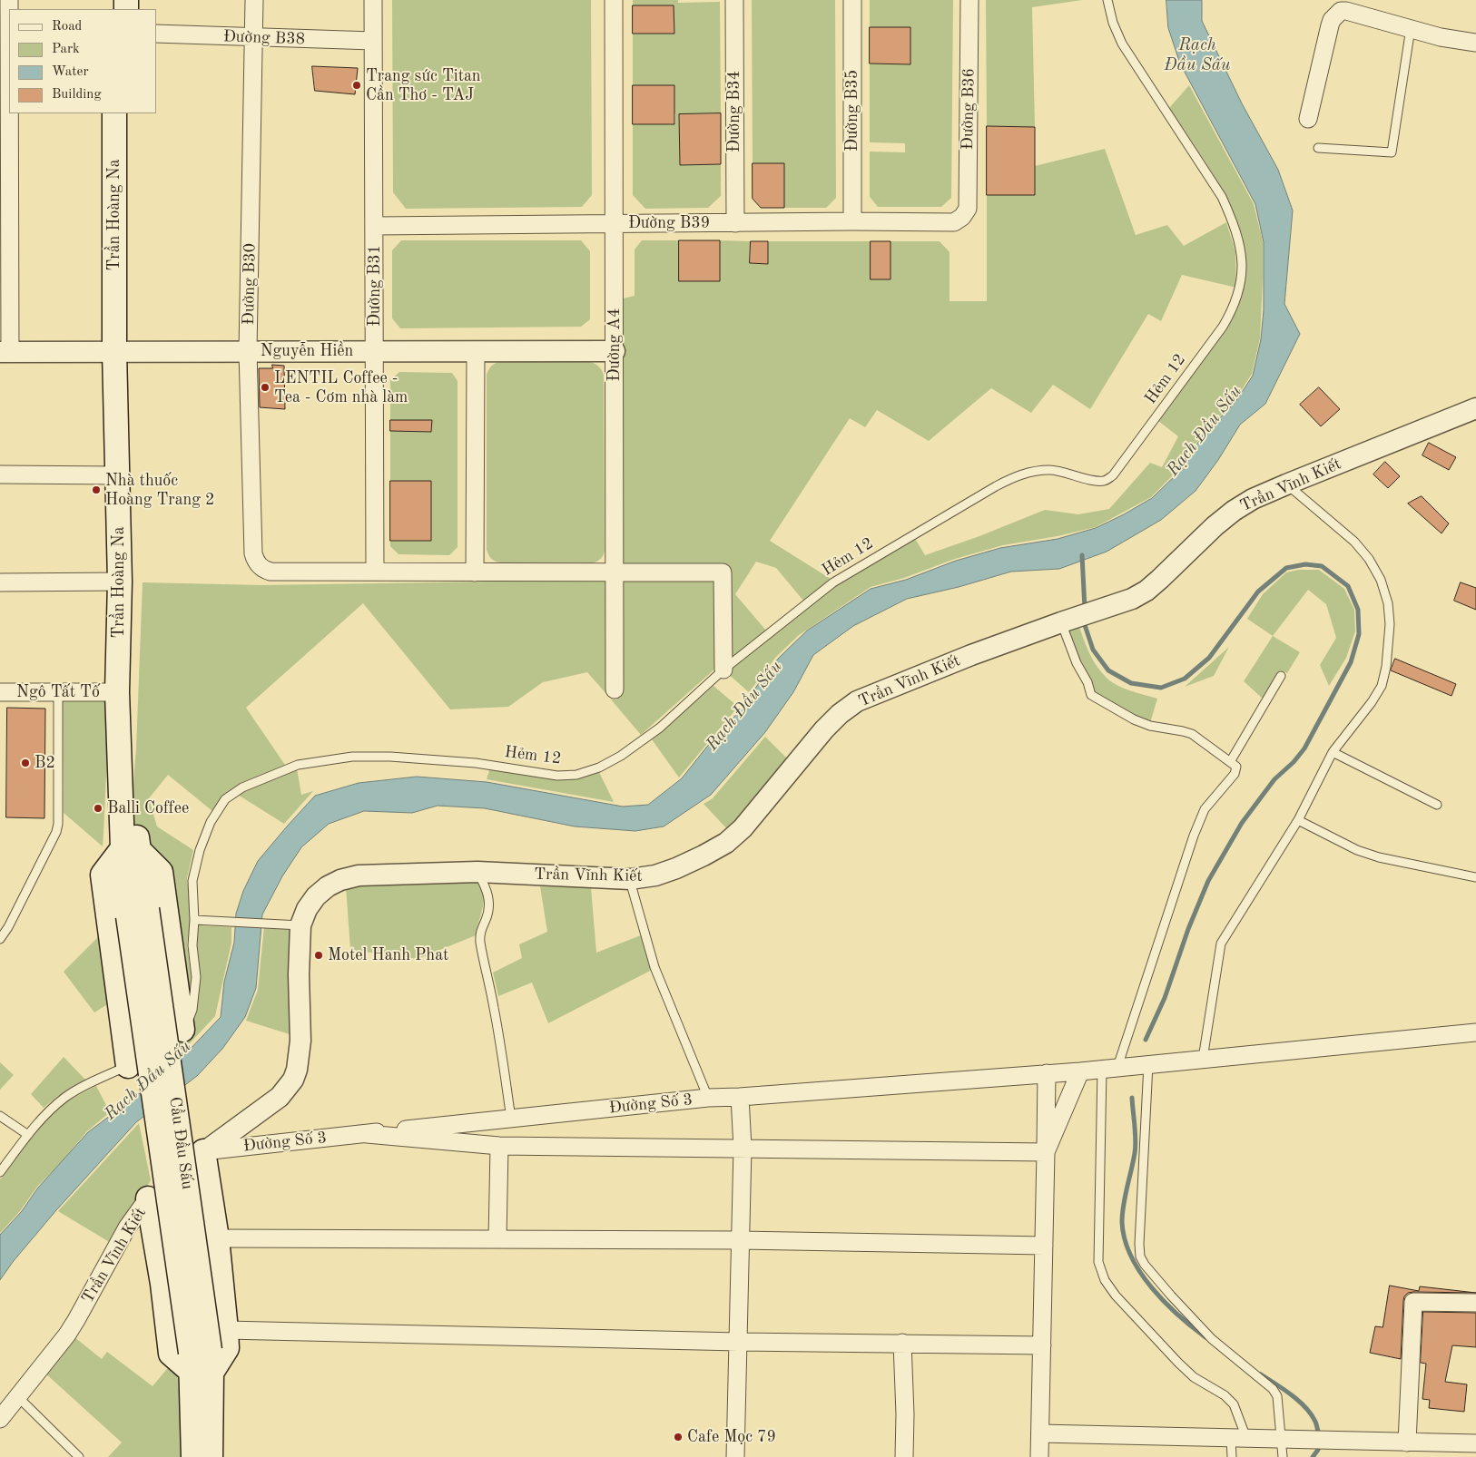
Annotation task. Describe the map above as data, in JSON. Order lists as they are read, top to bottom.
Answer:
{
  "streets": {
    "main road": ["Trần Hoàng Na", "Cầu Đầu Sấu"],
    "street": [
      "Đường B38",
      "Đường B36",
      "Đường B35",
      "Đường B34",
      "Đường B39",
      "Đường B30",
      "Đường B31",
      "Đường A4",
      "Nguyễn Hiền",
      "Trần Vĩnh Kiết",
      "Ngô Tất Tố",
      "Đường Số 3"
    ],
    "lane": ["Hẻm 12"]
  },
  "crossings": [
    ["Đường B38", "Đường B30"],
    ["Đường B38", "Đường B31"],
    ["Đường B36", "Đường B39"],
    ["Đường B35", "Đường B39"],
    ["Đường B34", "Đường B39"],
    ["Trần Hoàng Na", "Nguyễn Hiền"],
    ["Trần Hoàng Na", "Ngô Tất Tố"],
    ["Trần Hoàng Na", "Cầu Đầu Sấu"],
    ["Đường B39", "Đường B31"],
    ["Đường B39", "Đường A4"],
    ["Đường B30", "Đường B31"],
    ["Đường B30", "Nguyễn Hiền"],
    ["Đường B31", "Nguyễn Hiền"],
    ["Đường A4", "Nguyễn Hiền"],
    ["Trần Vĩnh Kiết", "Đường Số 3"]
  ],
  "water": ["Rạch Đầu Sấu"],
  "places": [
    "Trang sức Titan Cần Thơ - TAJ",
    "LENTIL Coffee - Tea - Cơm nhà làm",
    "Nhà thuốc Hoàng Trang 2",
    "B2",
    "Balli Coffee",
    "Motel Hanh Phat",
    "Cafe Mọc 79"
  ],
  "legend": [
    "Road",
    "Park",
    "Water",
    "Building"
  ]
}
